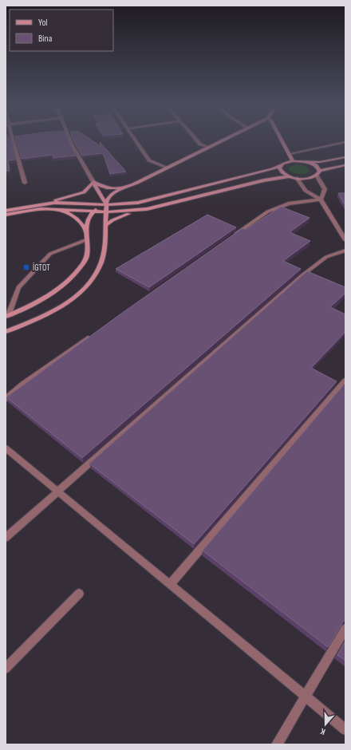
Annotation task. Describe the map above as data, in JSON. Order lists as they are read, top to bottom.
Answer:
{
  "places": {
    "transit": ["İGTOT"]
  },
  "legend": ["Yol", "Bina"],
  "north": "bottom"
}
